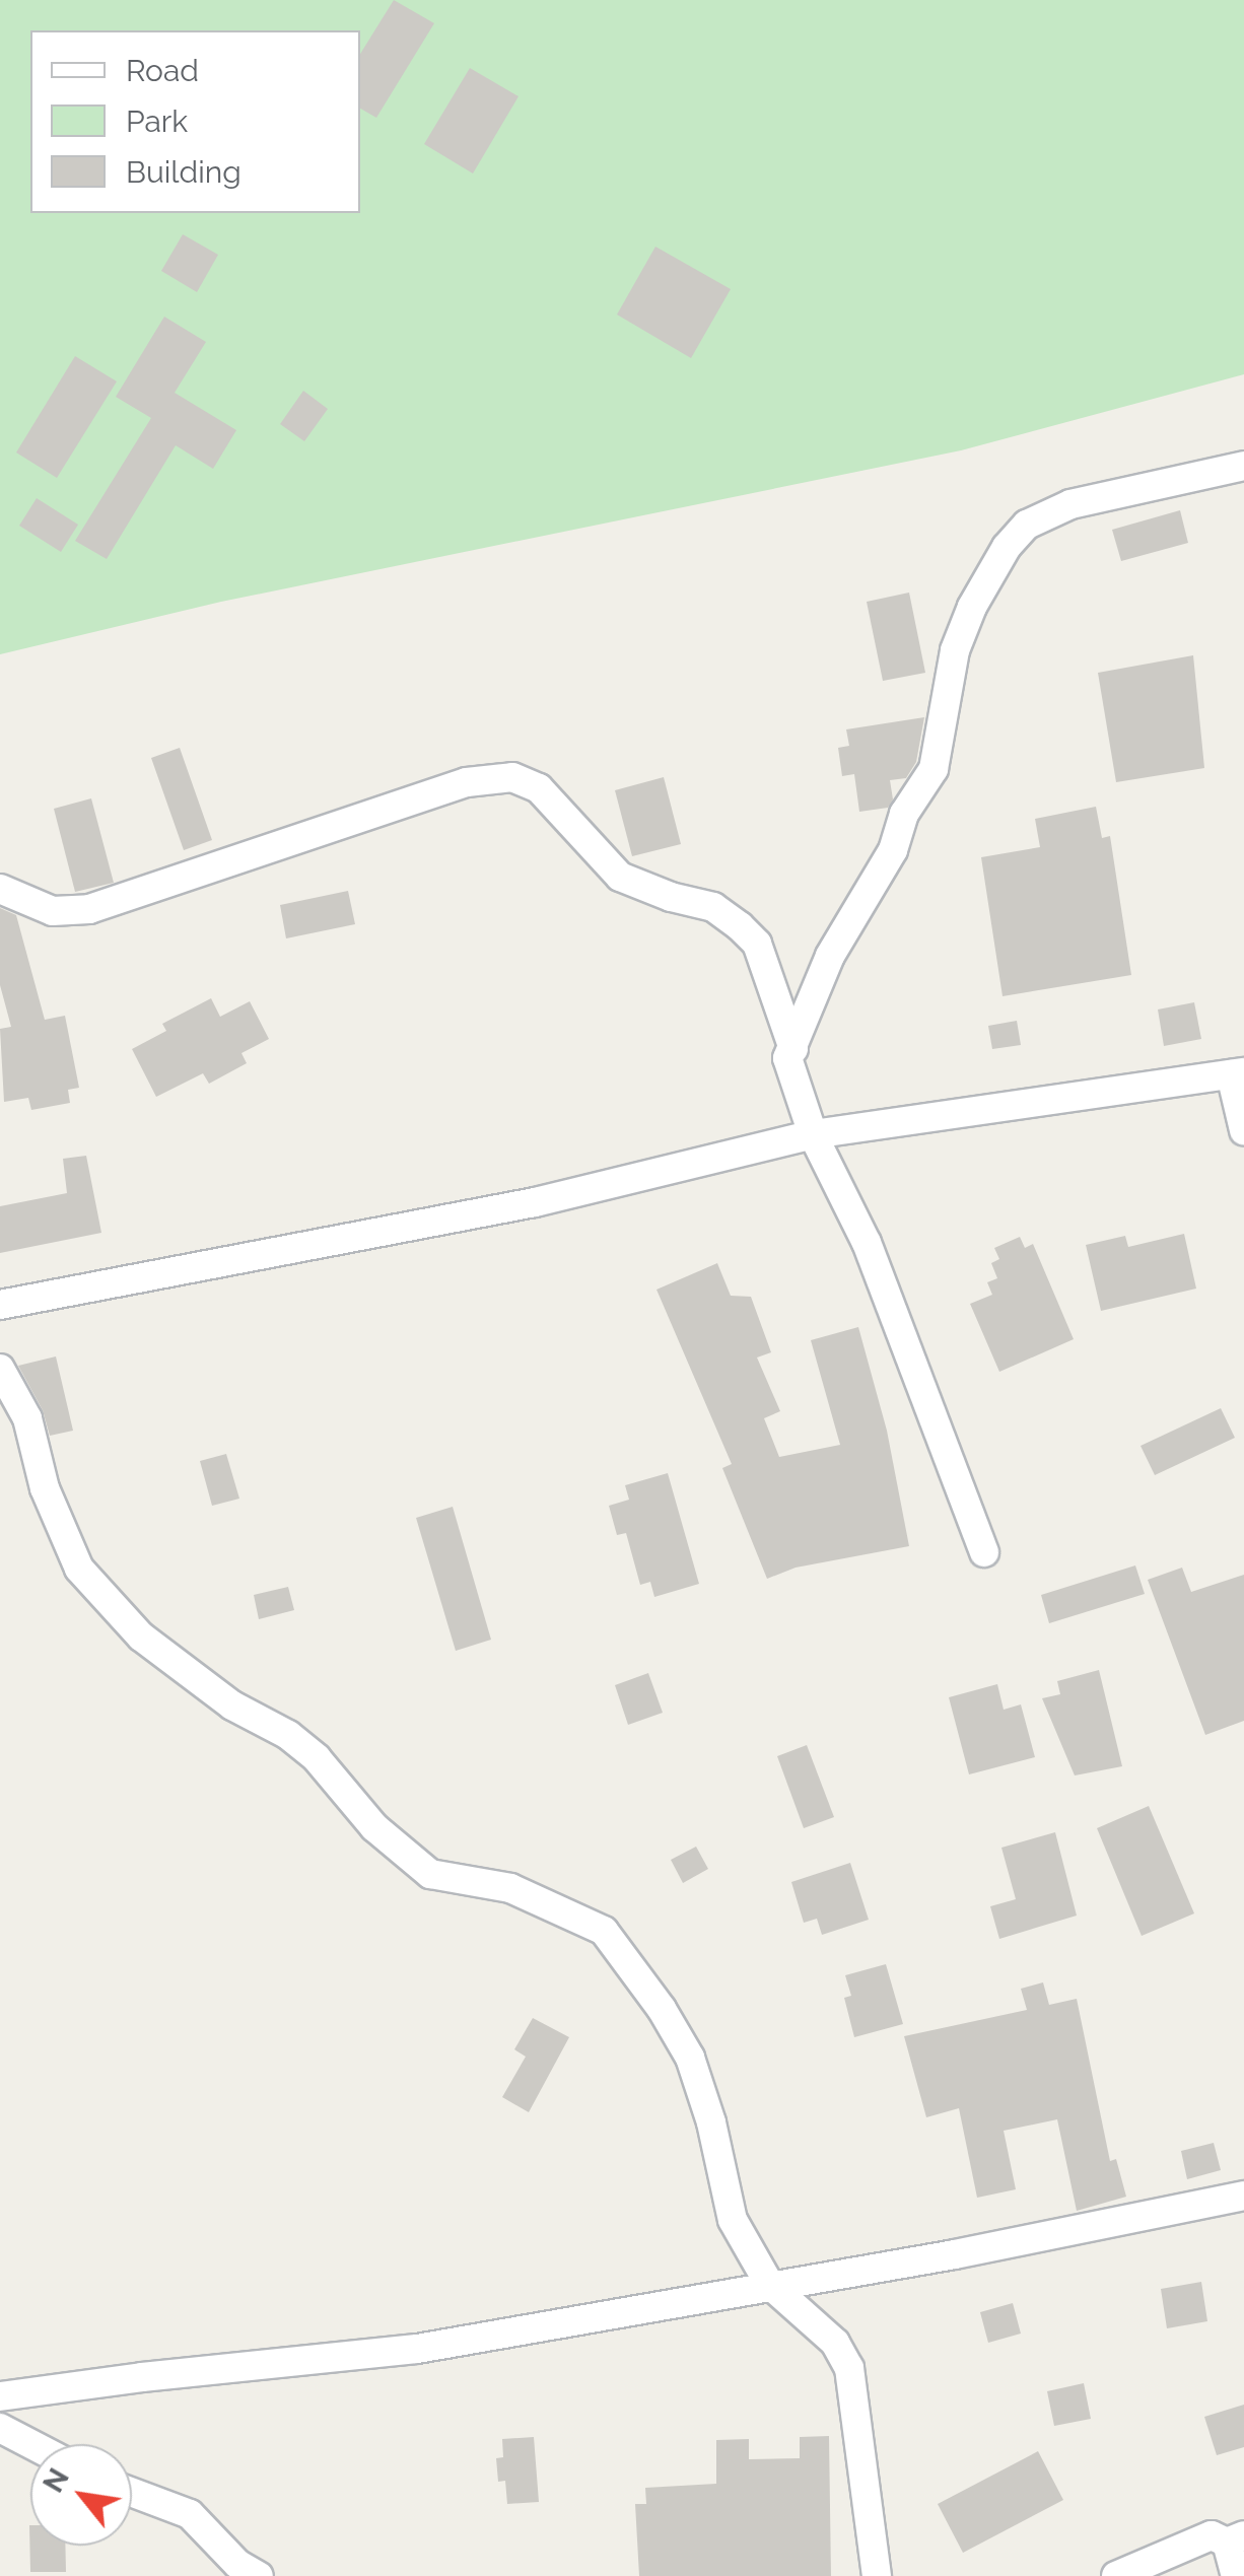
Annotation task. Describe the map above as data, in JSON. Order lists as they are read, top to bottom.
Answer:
{
  "legend": ["Road", "Park", "Building"],
  "north": "top left"
}
